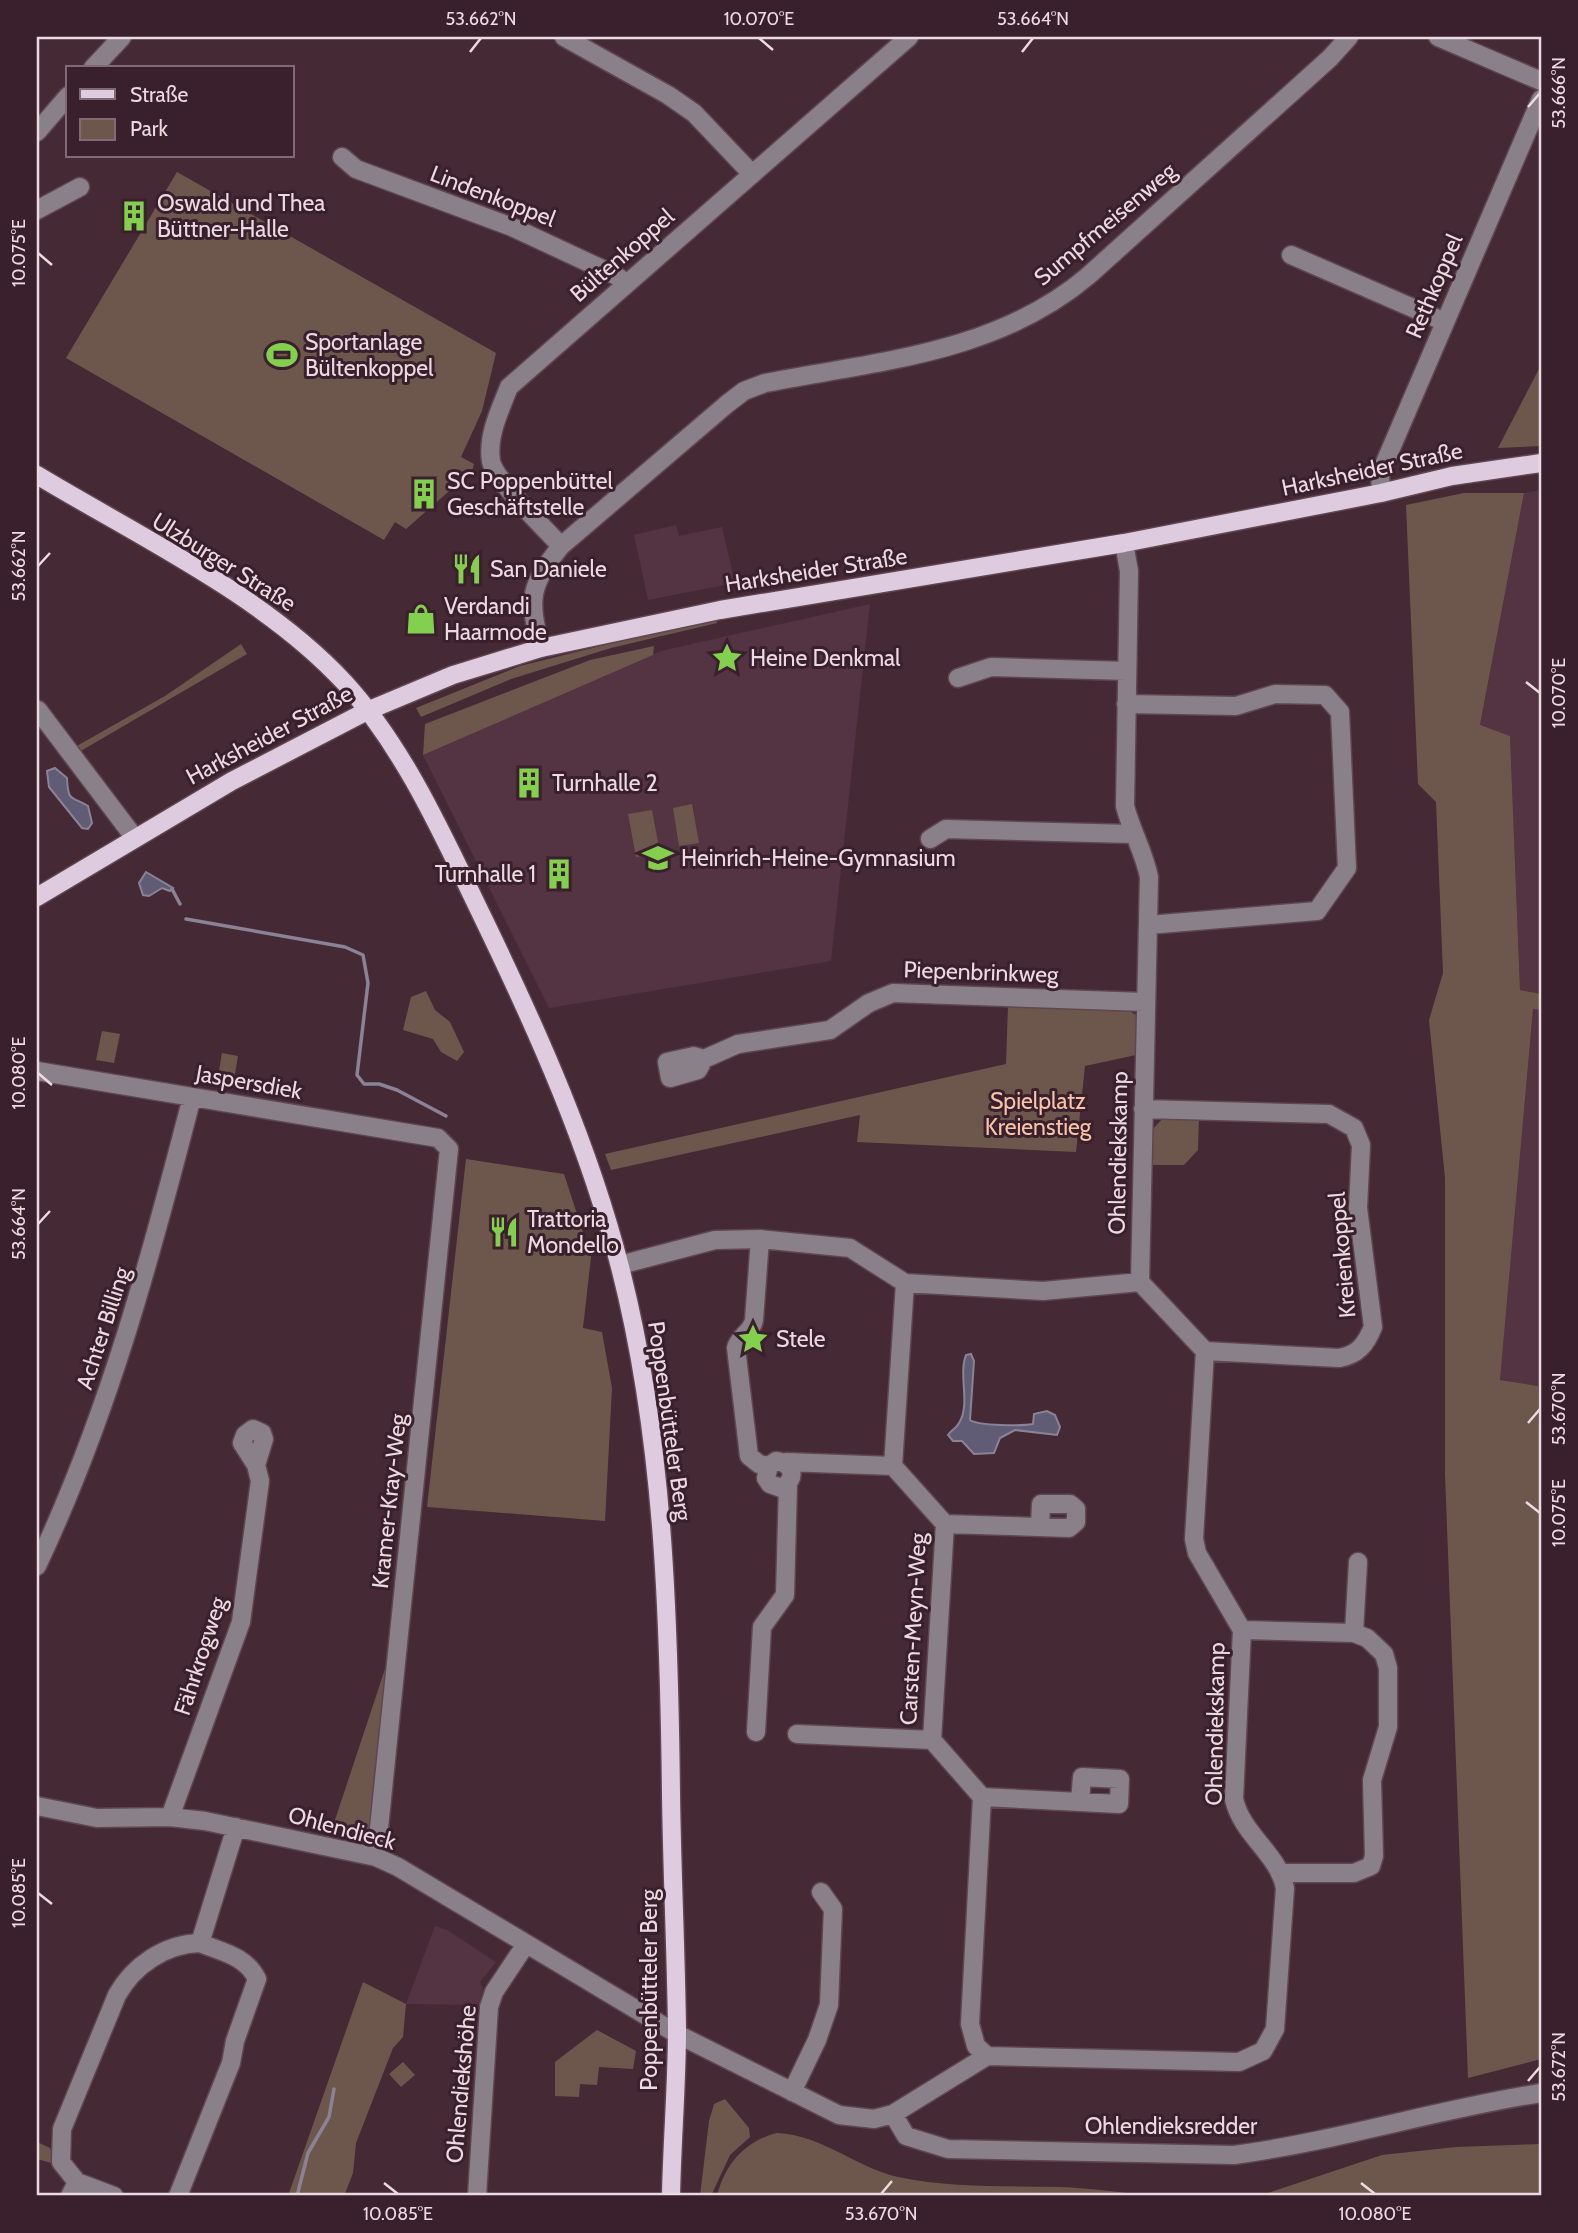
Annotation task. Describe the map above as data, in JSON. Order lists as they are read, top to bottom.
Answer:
{
  "streets": {
    "main road": ["Harksheider Straße", "Ulzburger Straße", "Poppenbütteler Berg"],
    "street": [
      "Lindenkoppel",
      "Sumpfmeisenweg",
      "Bültenkoppel",
      "Rethkoppel",
      "Piepenbrinkweg",
      "Jaspersdiek",
      "Ohlendiekskamp",
      "Kreienkoppel",
      "Achter Billing",
      "Kramer-Kray-Weg",
      "Carsten-Meyn-Weg",
      "Fährkrogweg",
      "Ohlendieck",
      "Ohlendiekshöhe",
      "Ohlendieksredder"
    ]
  },
  "crossings": [
    ["Lindenkoppel", "Bültenkoppel"],
    ["Sumpfmeisenweg", "Bültenkoppel"],
    ["Sumpfmeisenweg", "Harksheider Straße"],
    ["Rethkoppel", "Harksheider Straße"],
    ["Harksheider Straße", "Ulzburger Straße"],
    ["Harksheider Straße", "Ohlendiekskamp"],
    ["Harksheider Straße", "Poppenbütteler Berg"],
    ["Ulzburger Straße", "Poppenbütteler Berg"],
    ["Piepenbrinkweg", "Ohlendiekskamp"],
    ["Jaspersdiek", "Achter Billing"],
    ["Jaspersdiek", "Kramer-Kray-Weg"],
    ["Ohlendiekskamp", "Kreienkoppel"],
    ["Poppenbütteler Berg", "Ohlendieck"],
    ["Kramer-Kray-Weg", "Ohlendieck"],
    ["Fährkrogweg", "Ohlendieck"],
    ["Ohlendieck", "Ohlendiekshöhe"]
  ],
  "parks": ["Spielplatz Kreienstieg"],
  "places": {
    "building": [
      "Oswald und Thea Büttner-Halle",
      "SC Poppenbüttel Geschäftstelle",
      "Turnhalle 2",
      "Turnhalle 1"
    ],
    "sports": ["Sportanlage Bültenkoppel"],
    "restaurant": ["San Daniele", "Trattoria Mondello"],
    "shop": ["Verdandi Haarmode"],
    "place": ["Heine Denkmal", "Stele"],
    "school or university": ["Heinrich-Heine-Gymnasium"]
  },
  "legend": ["Straße", "Park"],
  "coordinates": [
    "53.662°N",
    "10.070°E",
    "53.664°N",
    "53.666°N",
    "10.075°E",
    "10.080°E",
    "53.670°N",
    "10.085°E",
    "53.672°N"
  ]
}
